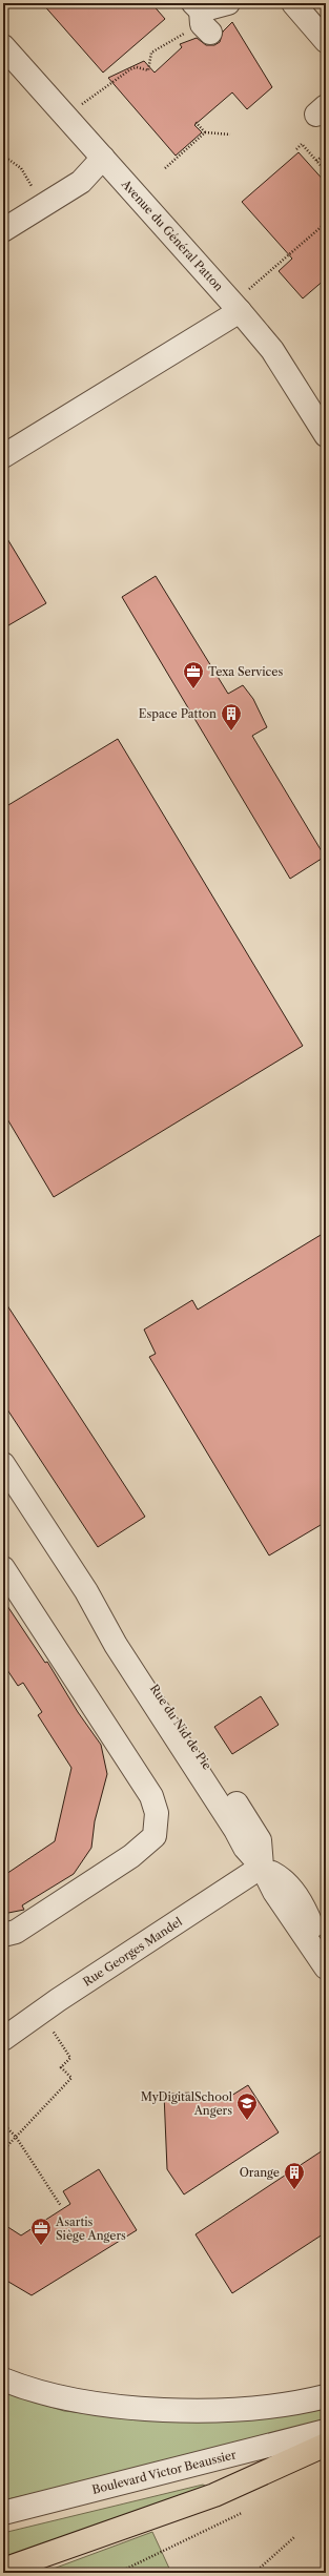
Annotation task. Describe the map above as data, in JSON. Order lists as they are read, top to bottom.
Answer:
{
  "streets": {
    "street": [
      "Avenue du Général Patton",
      "Rue du Nid de Pie",
      "Rue Georges Mandel",
      "Boulevard Victor Beaussier"
    ]
  },
  "crossings": [
    ["Rue du Nid de Pie", "Rue Georges Mandel"]
  ],
  "places": {
    "office": ["Texa Services", "Asartis Siège Angers"],
    "building": ["Espace Patton", "Orange"],
    "school or university": ["MyDigitalSchool Angers"]
  }
}
